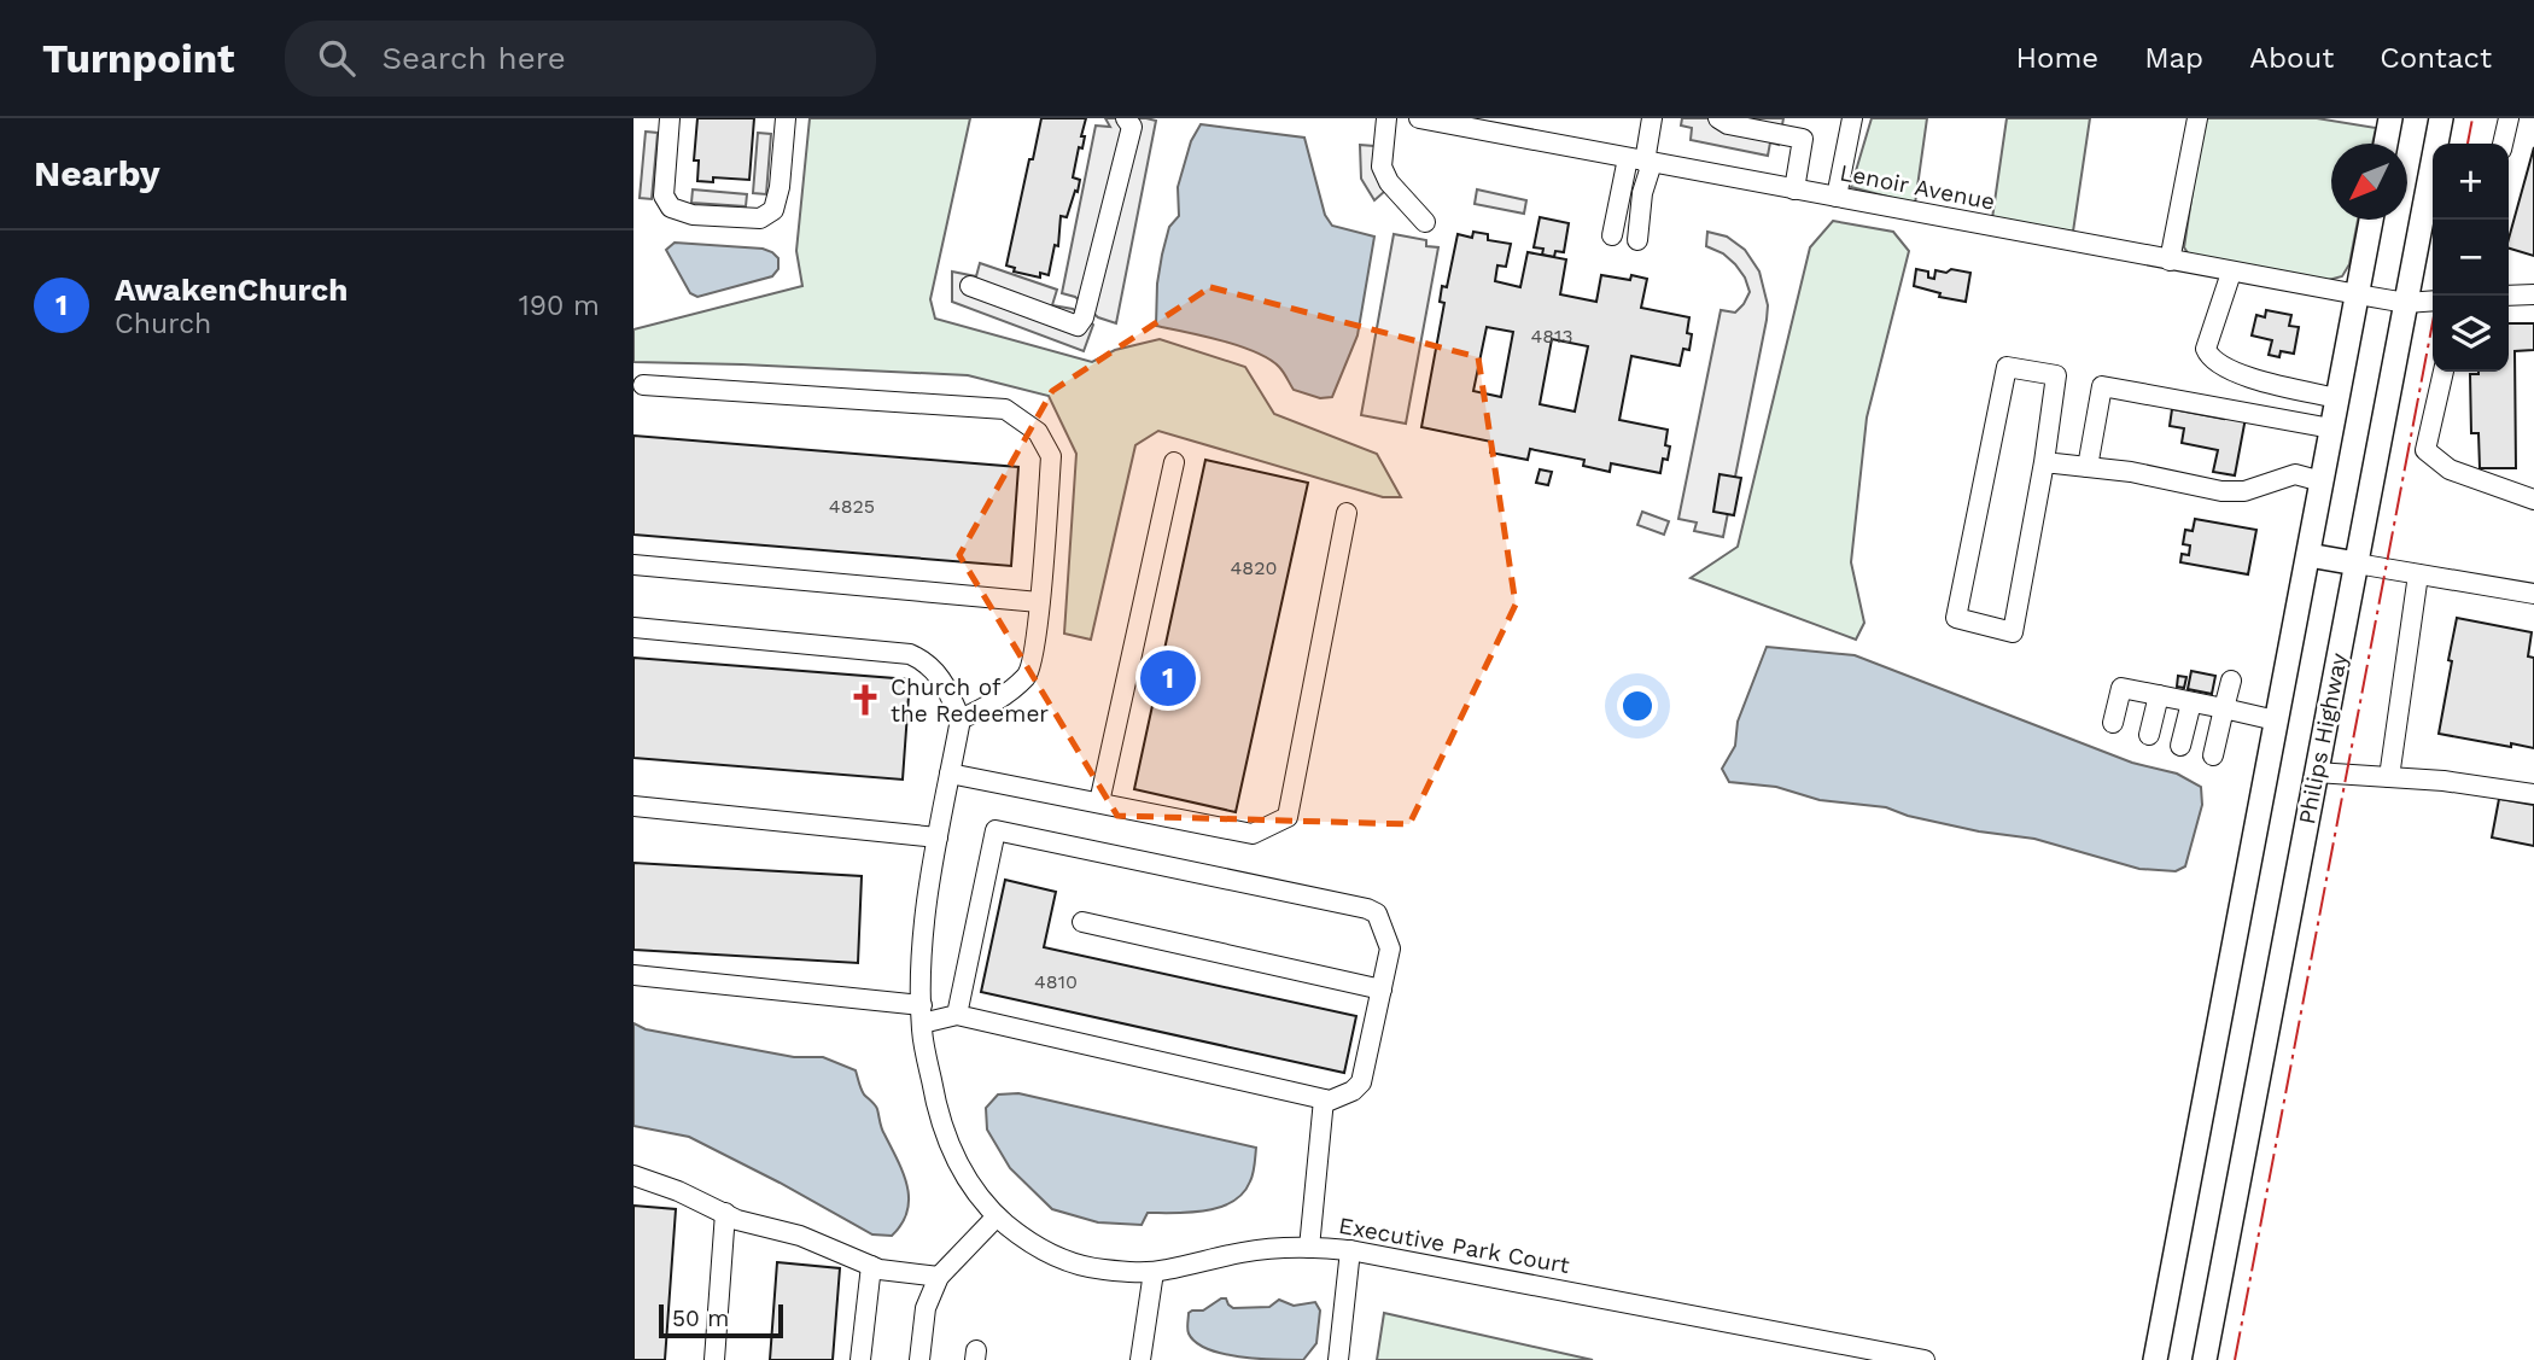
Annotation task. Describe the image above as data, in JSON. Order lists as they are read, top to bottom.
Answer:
{
  "streets": {
    "main road": ["Philips Highway"],
    "street": ["Lenoir Avenue", "Executive Park Court"]
  },
  "crossings": [
    ["Lenoir Avenue", "Philips Highway"]
  ],
  "places": {
    "church": ["Church of the Redeemer"]
  },
  "house_numbers": [
    "4813",
    "4825",
    "4820",
    "4810"
  ],
  "scale_bar": "50 m",
  "north": "bottom left",
  "page": {
    "header": "Turnpoint",
    "search": "Search here",
    "nav": [
      "Home",
      "Map",
      "About",
      "Contact"
    ],
    "heading": "Nearby",
    "map_buttons": ["+", "−"],
    "list": [
      {
        "mark": "1",
        "name": "AwakenChurch",
        "note": "Church",
        "value": "190 m"
      }
    ],
    "pins": "1",
    "scale": "50 m"
  }
}
